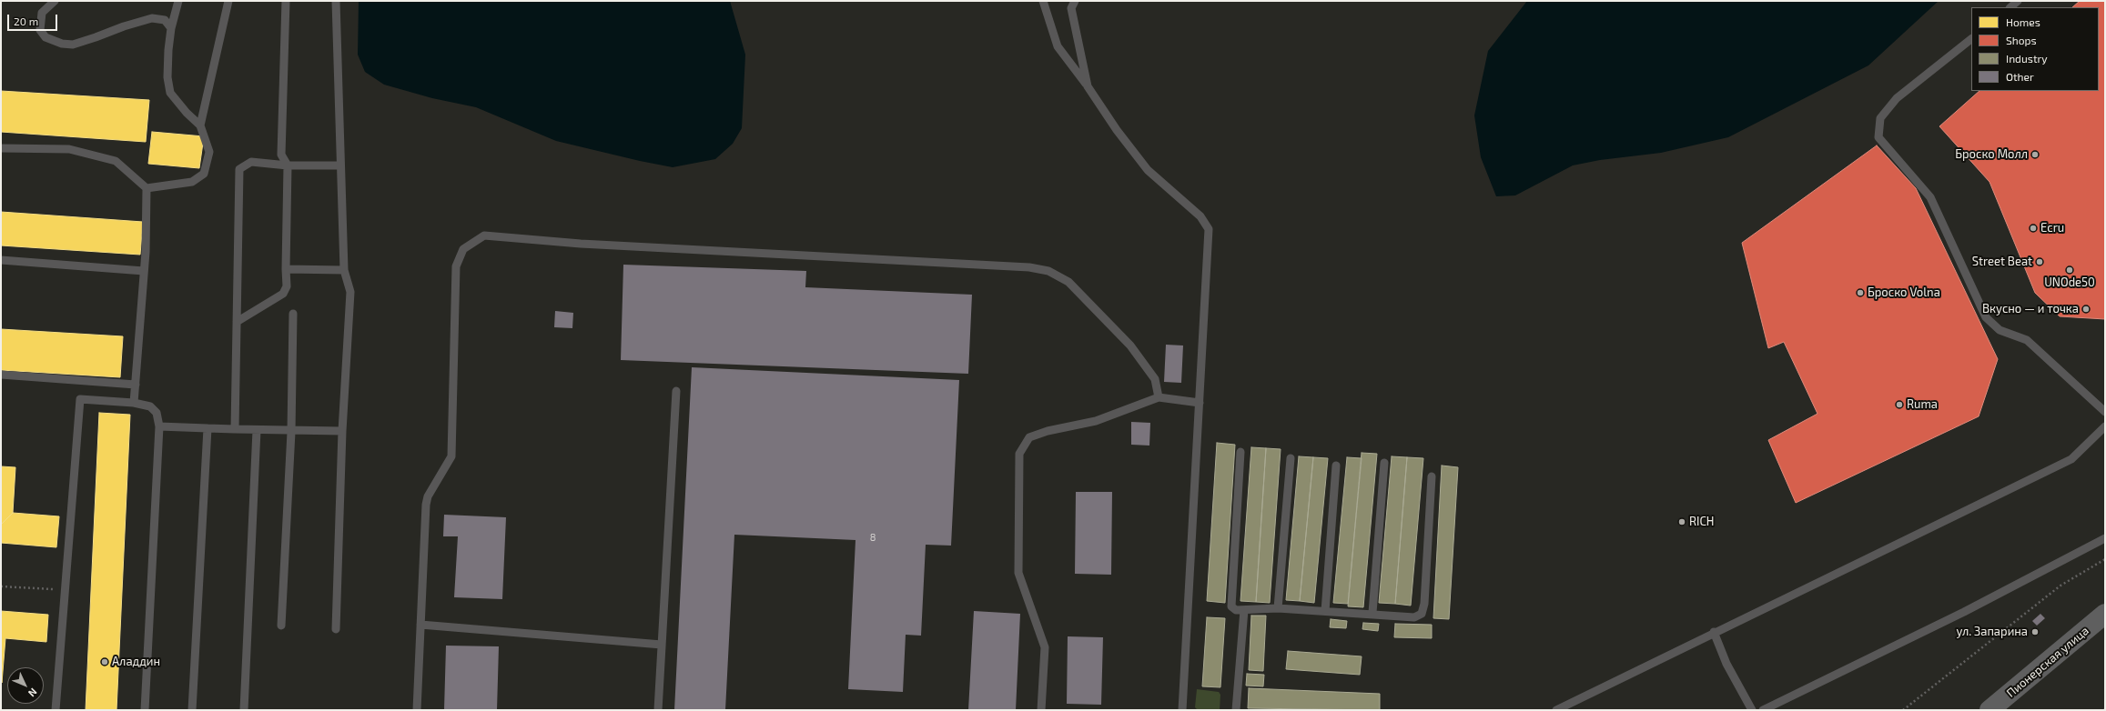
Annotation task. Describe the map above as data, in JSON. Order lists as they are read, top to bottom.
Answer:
{
  "streets": {
    "main road": ["Пионерская улица"]
  },
  "places": [
    "Броско Молл",
    "Ecru",
    "Street Beat",
    "UNOde50",
    "Броско Volna",
    "Вкусно — и точка",
    "Ruma",
    "RICH",
    "ул. Запарина",
    "Аладдин"
  ],
  "house_numbers": ["8"],
  "legend": [
    "Homes",
    "Shops",
    "Industry",
    "Other"
  ],
  "scale_bar": "20 m",
  "north": "bottom right"
}
